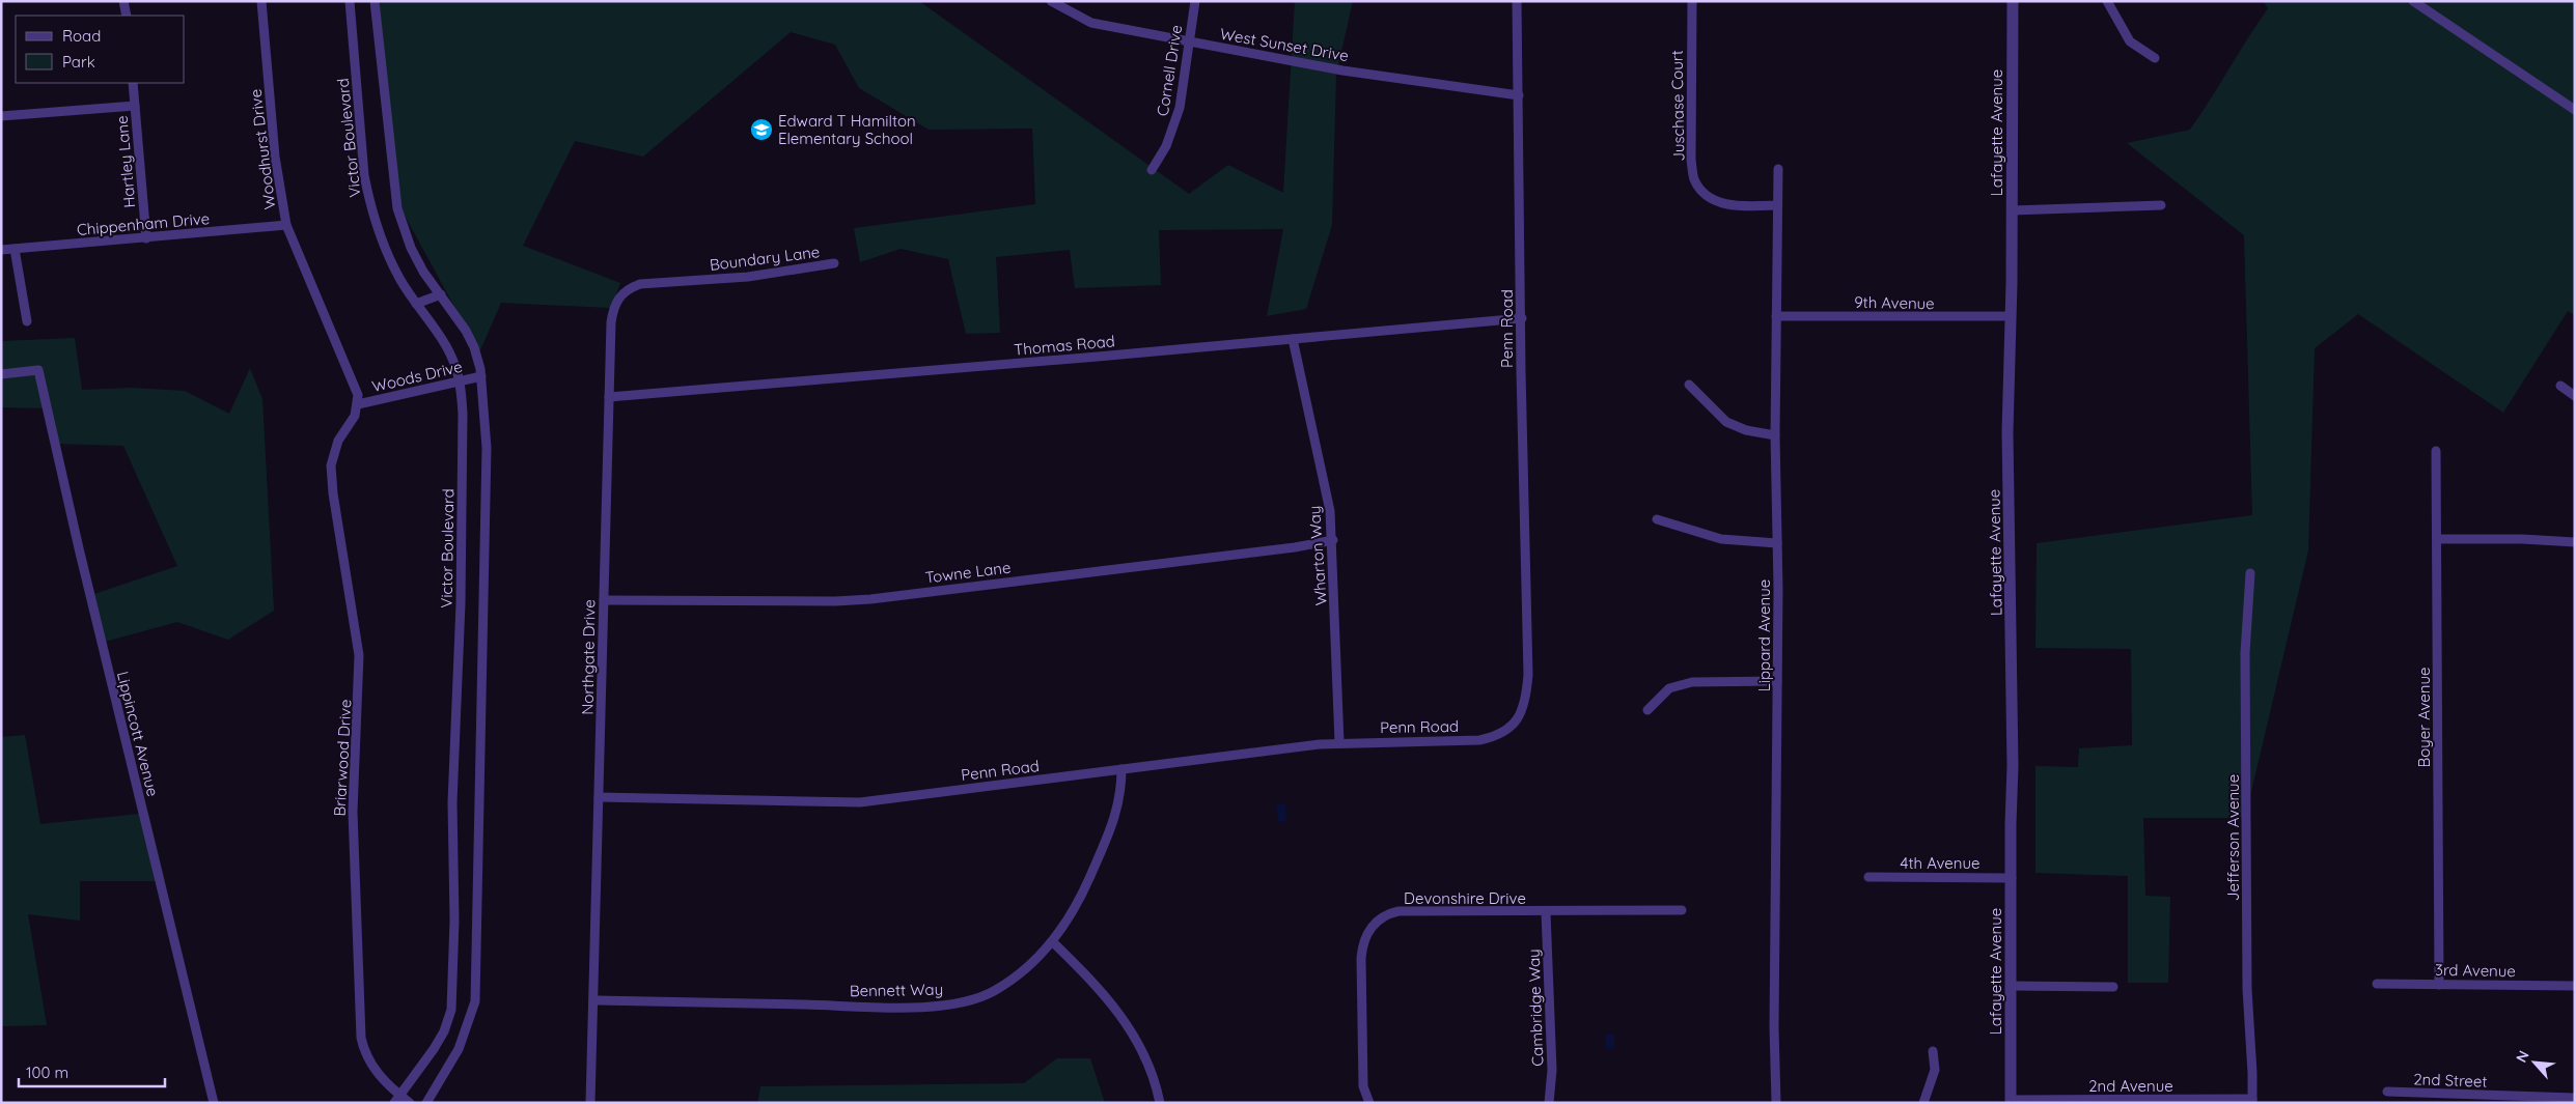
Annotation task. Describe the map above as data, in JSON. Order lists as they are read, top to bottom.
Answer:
{
  "streets": {
    "street": [
      "West Sunset Drive",
      "Cornell Drive",
      "Juschase Court",
      "Lafayette Avenue",
      "Victor Boulevard",
      "Woodhurst Drive",
      "Hartley Lane",
      "Chippenham Drive",
      "Boundary Lane",
      "9th Avenue",
      "Penn Road",
      "Thomas Road",
      "Woods Drive",
      "Wharton Way",
      "Towne Lane",
      "Lippard Avenue",
      "Northgate Drive",
      "Boyer Avenue",
      "Lippincott Avenue",
      "Briarwood Drive",
      "Jefferson Avenue",
      "4th Avenue",
      "Devonshire Drive",
      "3rd Avenue",
      "Bennett Way",
      "Cambridge Way",
      "2nd Street",
      "2nd Avenue"
    ]
  },
  "crossings": [
    ["West Sunset Drive", "Cornell Drive"],
    ["West Sunset Drive", "Penn Road"],
    ["Juschase Court", "Lippard Avenue"],
    ["Lafayette Avenue", "9th Avenue"],
    ["Lafayette Avenue", "4th Avenue"],
    ["Lafayette Avenue", "2nd Avenue"],
    ["Victor Boulevard", "Woods Drive"],
    ["Victor Boulevard", "Briarwood Drive"],
    ["Woodhurst Drive", "Chippenham Drive"],
    ["Woodhurst Drive", "Woods Drive"],
    ["Woodhurst Drive", "Briarwood Drive"],
    ["Hartley Lane", "Chippenham Drive"],
    ["Boundary Lane", "Northgate Drive"],
    ["9th Avenue", "Lippard Avenue"],
    ["Penn Road", "Thomas Road"],
    ["Penn Road", "Wharton Way"],
    ["Penn Road", "Northgate Drive"],
    ["Penn Road", "Bennett Way"],
    ["Thomas Road", "Wharton Way"],
    ["Thomas Road", "Northgate Drive"],
    ["Woods Drive", "Briarwood Drive"],
    ["Wharton Way", "Towne Lane"],
    ["Towne Lane", "Northgate Drive"],
    ["Northgate Drive", "Bennett Way"],
    ["Boyer Avenue", "3rd Avenue"],
    ["Jefferson Avenue", "2nd Avenue"],
    ["Devonshire Drive", "Cambridge Way"]
  ],
  "places": {
    "school or university": ["Edward T Hamilton Elementary School"]
  },
  "legend": ["Road", "Park"],
  "scale_bar": "100 m",
  "north": "top left"
}
